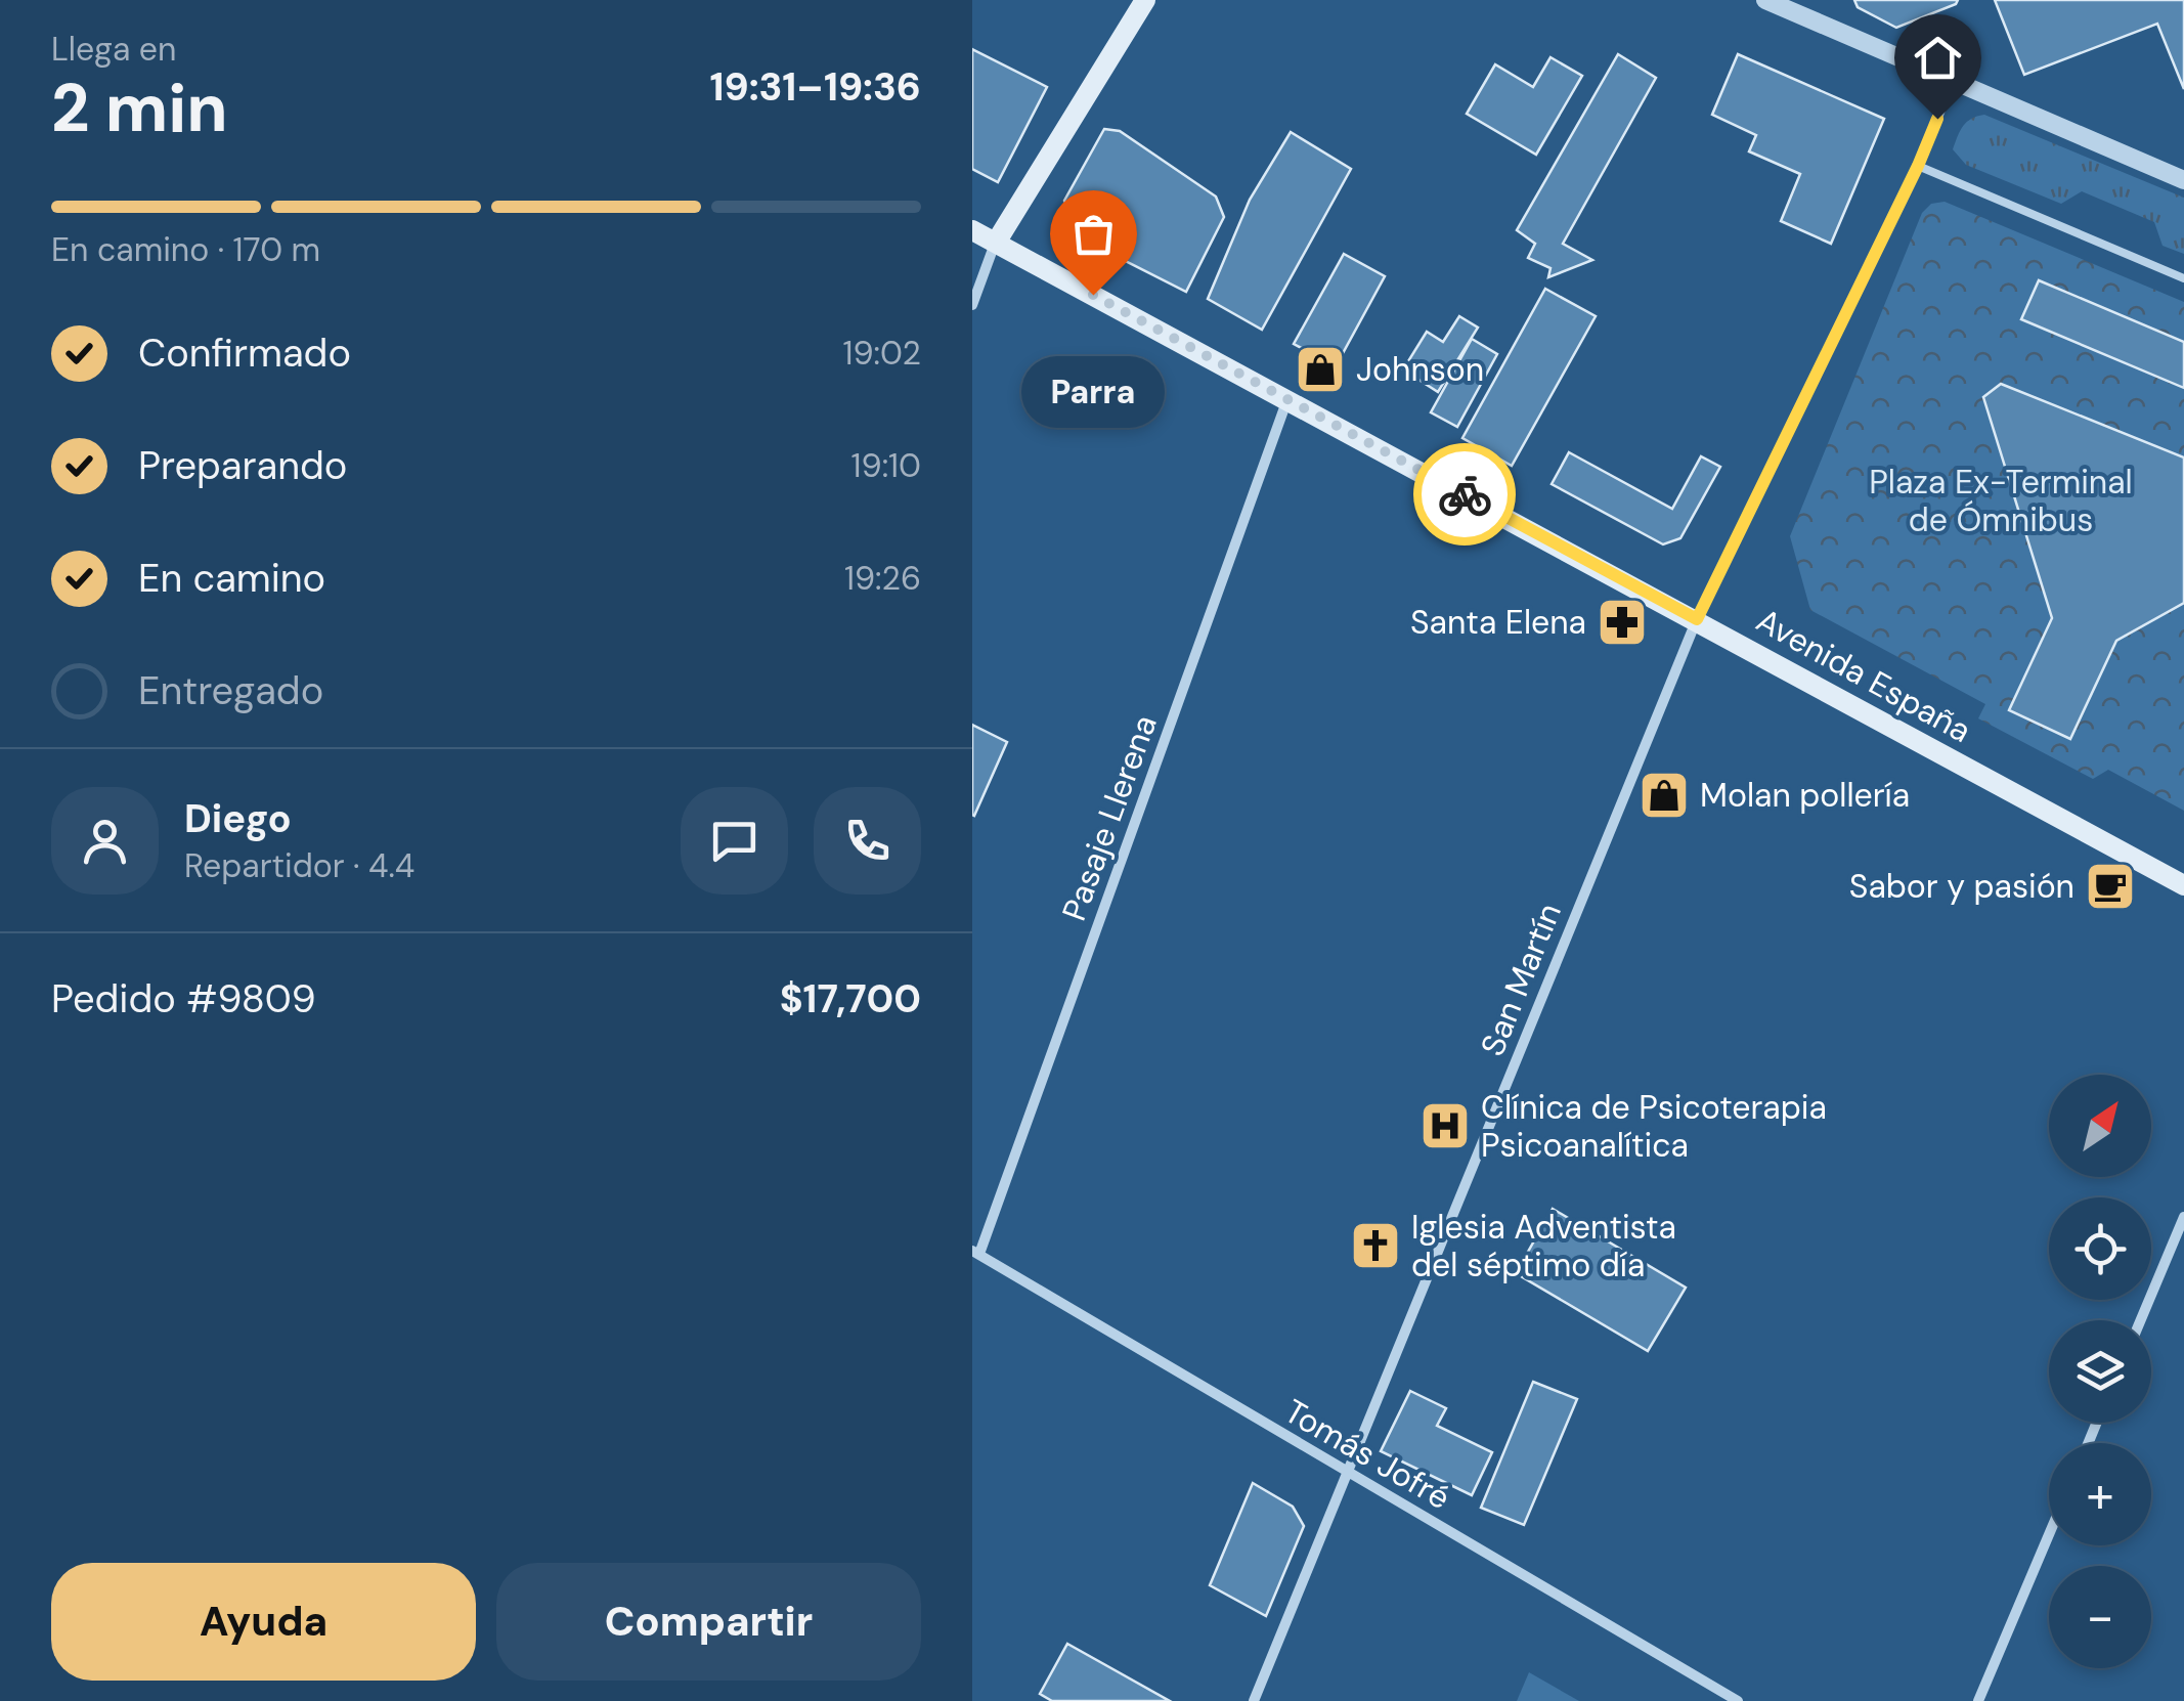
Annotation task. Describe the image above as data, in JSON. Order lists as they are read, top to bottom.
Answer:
{
  "streets": {
    "main road": ["Avenida España"],
    "street": ["Pasaje Llerena", "San Martín", "Tomás Jofré"]
  },
  "crossings": [
    ["Avenida España", "Pasaje Llerena"],
    ["Avenida España", "San Martín"],
    ["Pasaje Llerena", "Tomás Jofré"],
    ["San Martín", "Tomás Jofré"]
  ],
  "parks": ["Plaza Ex-Terminal de Ómnibus"],
  "places": {
    "other": ["Parra"],
    "shop": ["Johnson", "Molan pollería"],
    "pharmacy": ["Santa Elena"],
    "cafe": ["Sabor y pasión"],
    "hospital": ["Clínica de Psicoterapia Psicoanalítica"],
    "church": ["Iglesia Adventista del séptimo día"]
  },
  "north": "top right",
  "page": {
    "heading": ["2 min", "Llega en", "19:31–19:36"],
    "panel": [
      "Diego",
      "Repartidor · 4.4",
      "Pedido #9809",
      "$17,700"
    ],
    "bar": "En camino · 170 m",
    "list": [
      ["Confirmado", "19:02"],
      ["Preparando", "19:10"],
      ["En camino", "19:26"],
      "Entregado"
    ],
    "bubble": "Parra",
    "map_buttons": ["+", "−"],
    "buttons": ["Ayuda", "Compartir"]
  }
}
